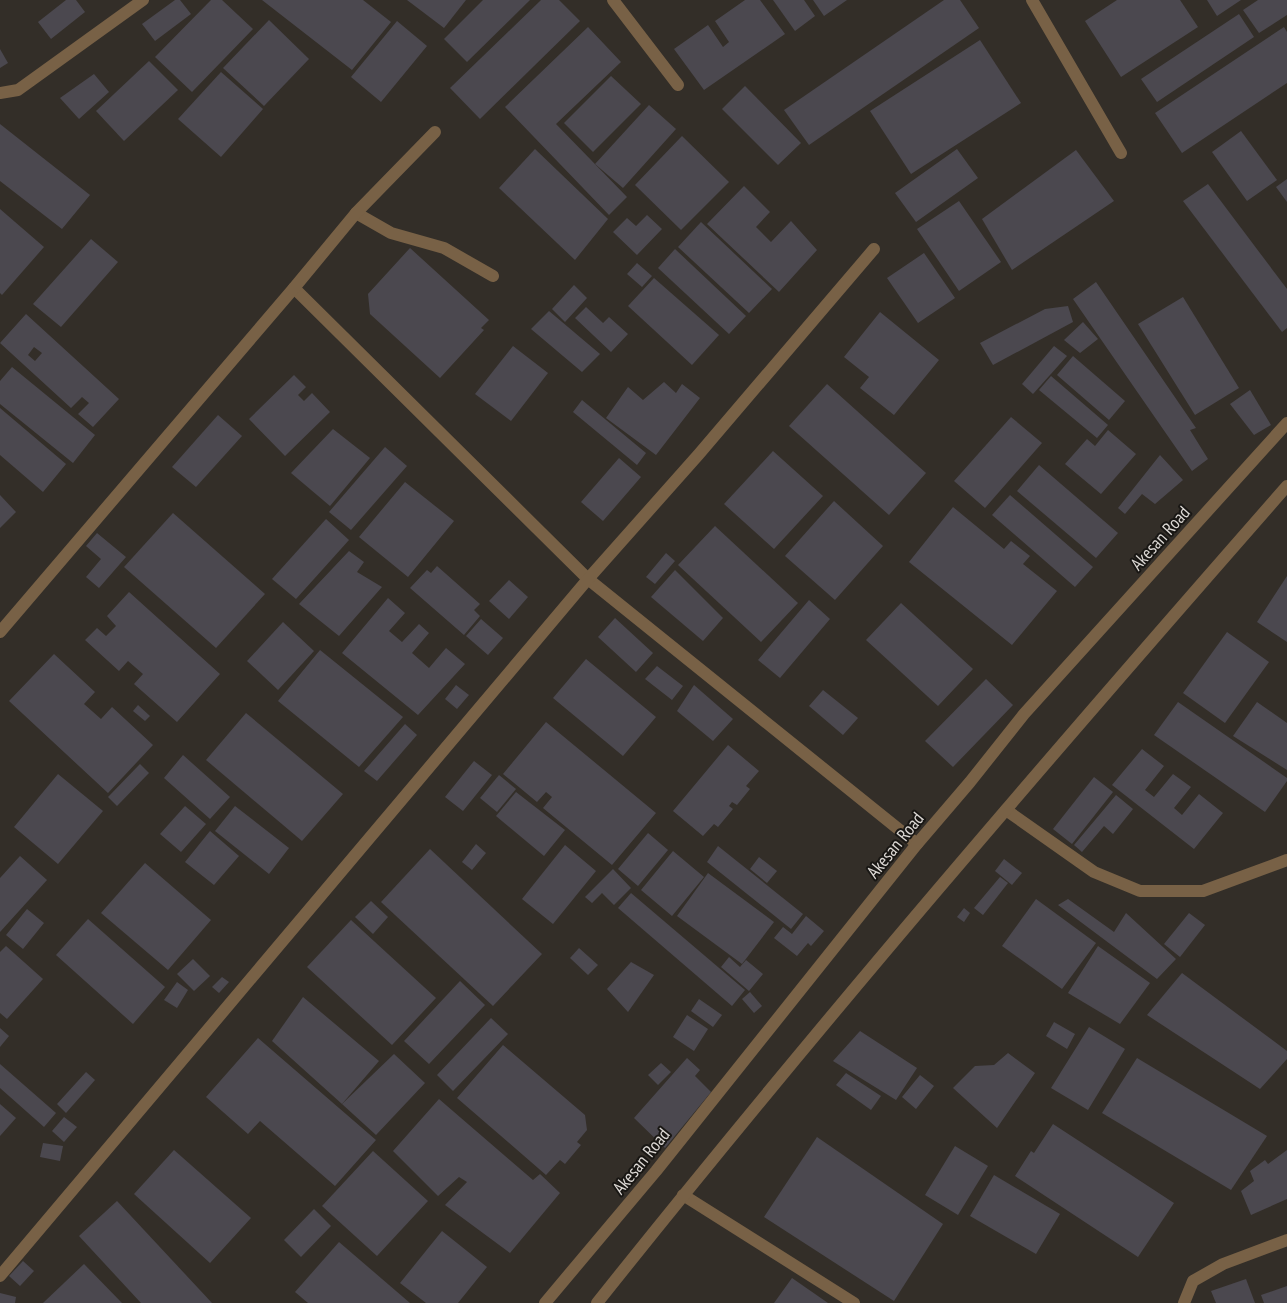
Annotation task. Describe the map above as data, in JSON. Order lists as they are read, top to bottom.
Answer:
{
  "streets": {
    "street": ["Akesan Road"]
  }
}
